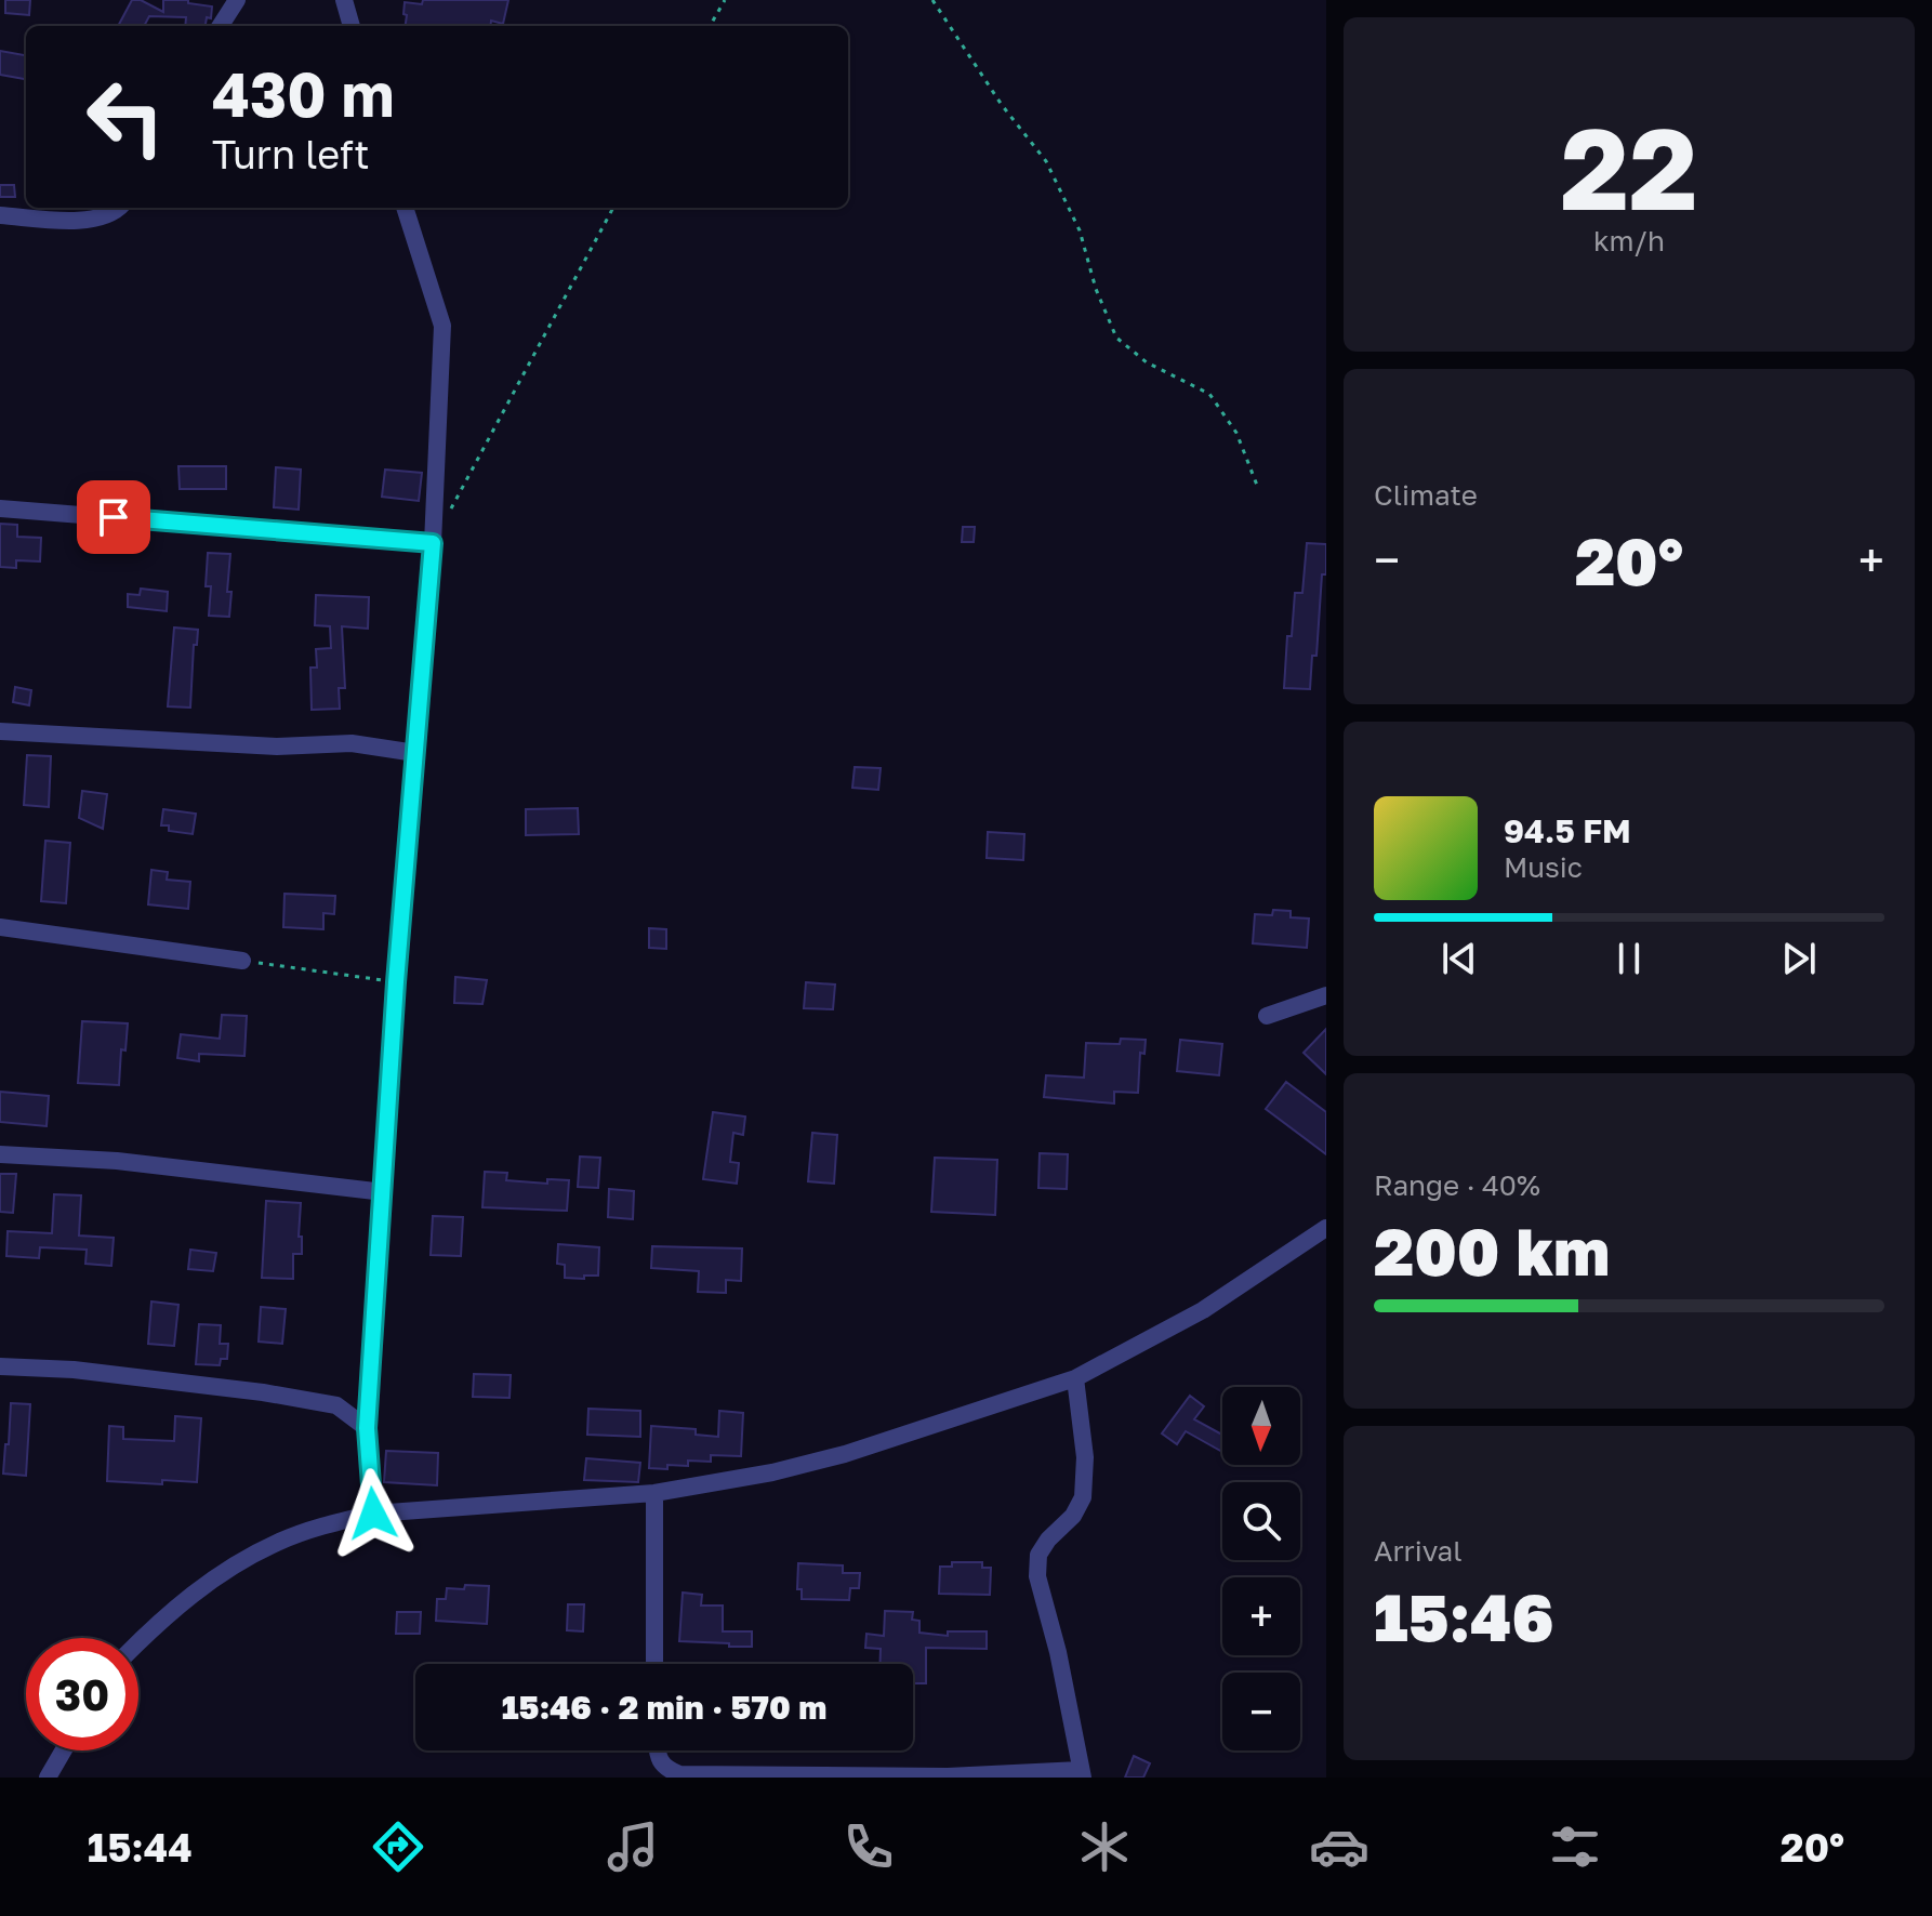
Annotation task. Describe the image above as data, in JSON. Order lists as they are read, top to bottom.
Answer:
{
  "north": "bottom",
  "page": {
    "tile": [
      ["22", "km/h"],
      "Climate",
      ["Range · 40%", "200 km"],
      ["Arrival", "15:46"]
    ],
    "turn": ["430 m", "Turn left"],
    "heat": ["−", "20°", "+"],
    "song": ["94.5 FM", "Music"],
    "map_buttons": ["+", "−"],
    "limit": "30",
    "trip": "15:46 · 2 min · 570 m",
    "tabs": ["15:44", "20°"]
  }
}
